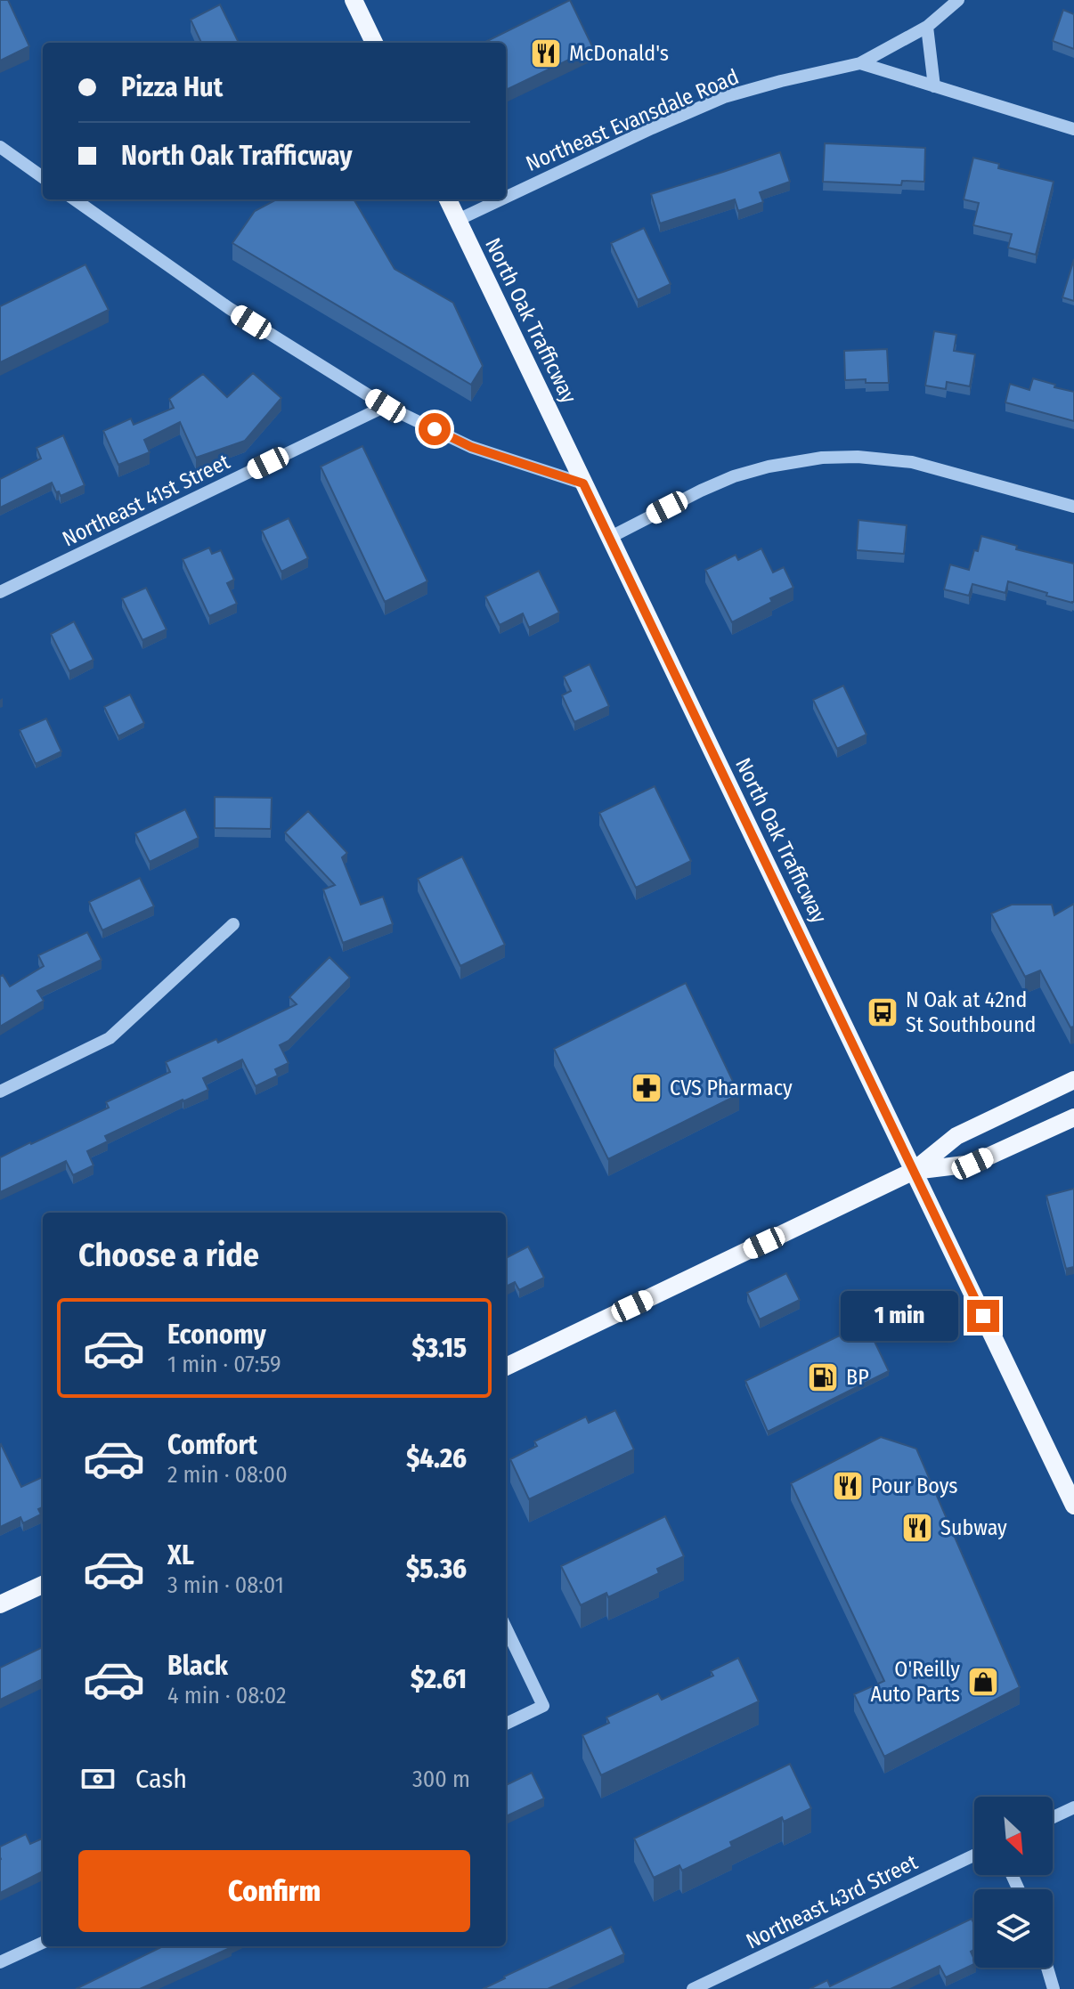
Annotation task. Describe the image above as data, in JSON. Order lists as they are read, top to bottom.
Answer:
{
  "streets": {
    "main road": ["North Oak Trafficway"],
    "street": ["Northeast Evansdale Road", "Northeast 41st Street", "Northeast 43rd Street"]
  },
  "crossings": [
    ["Northeast Evansdale Road", "North Oak Trafficway"]
  ],
  "places": {
    "restaurant": ["McDonald's", "Pour Boys", "Subway"],
    "bus stop": ["N Oak at 42nd St Southbound"],
    "pharmacy": ["CVS Pharmacy"],
    "fuel station": ["BP"],
    "shop": ["O'Reilly Auto Parts"]
  },
  "north": "bottom right",
  "page": {
    "banner": ["Pizza Hut", "North Oak Trafficway"],
    "heading": "Choose a ride",
    "bubble": "1 min",
    "list": [
      {
        "name": "Economy",
        "note": "1 min · 07:59",
        "value": "$3.15"
      },
      {
        "name": "Comfort",
        "note": "2 min · 08:00",
        "value": "$4.26"
      },
      {
        "name": "XL",
        "note": "3 min · 08:01",
        "value": "$5.36"
      },
      {
        "name": "Black",
        "note": "4 min · 08:02",
        "value": "$2.61"
      }
    ],
    "pay": ["Cash", "300 m"],
    "buttons": "Confirm"
  }
}
